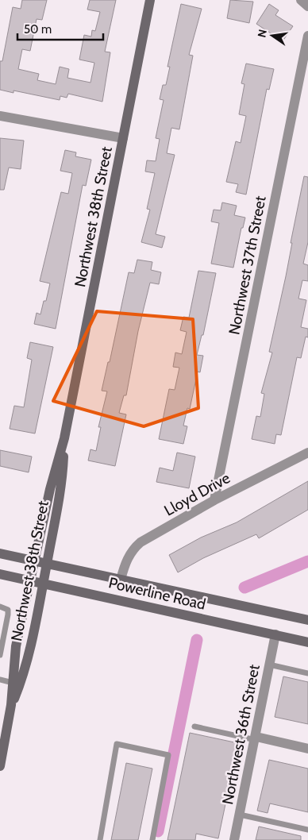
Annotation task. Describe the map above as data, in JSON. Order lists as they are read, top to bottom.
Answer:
{
  "streets": {
    "street": [
      "Northwest 38th Street",
      "Northwest 37th Street",
      "Lloyd Drive",
      "Powerline Road",
      "Northwest 36th Street"
    ]
  },
  "crossings": [
    ["Northwest 38th Street", "Powerline Road"],
    ["Northwest 37th Street", "Lloyd Drive"],
    ["Lloyd Drive", "Powerline Road"],
    ["Powerline Road", "Northwest 36th Street"]
  ],
  "scale_bar": "50 m",
  "north": "left"
}
